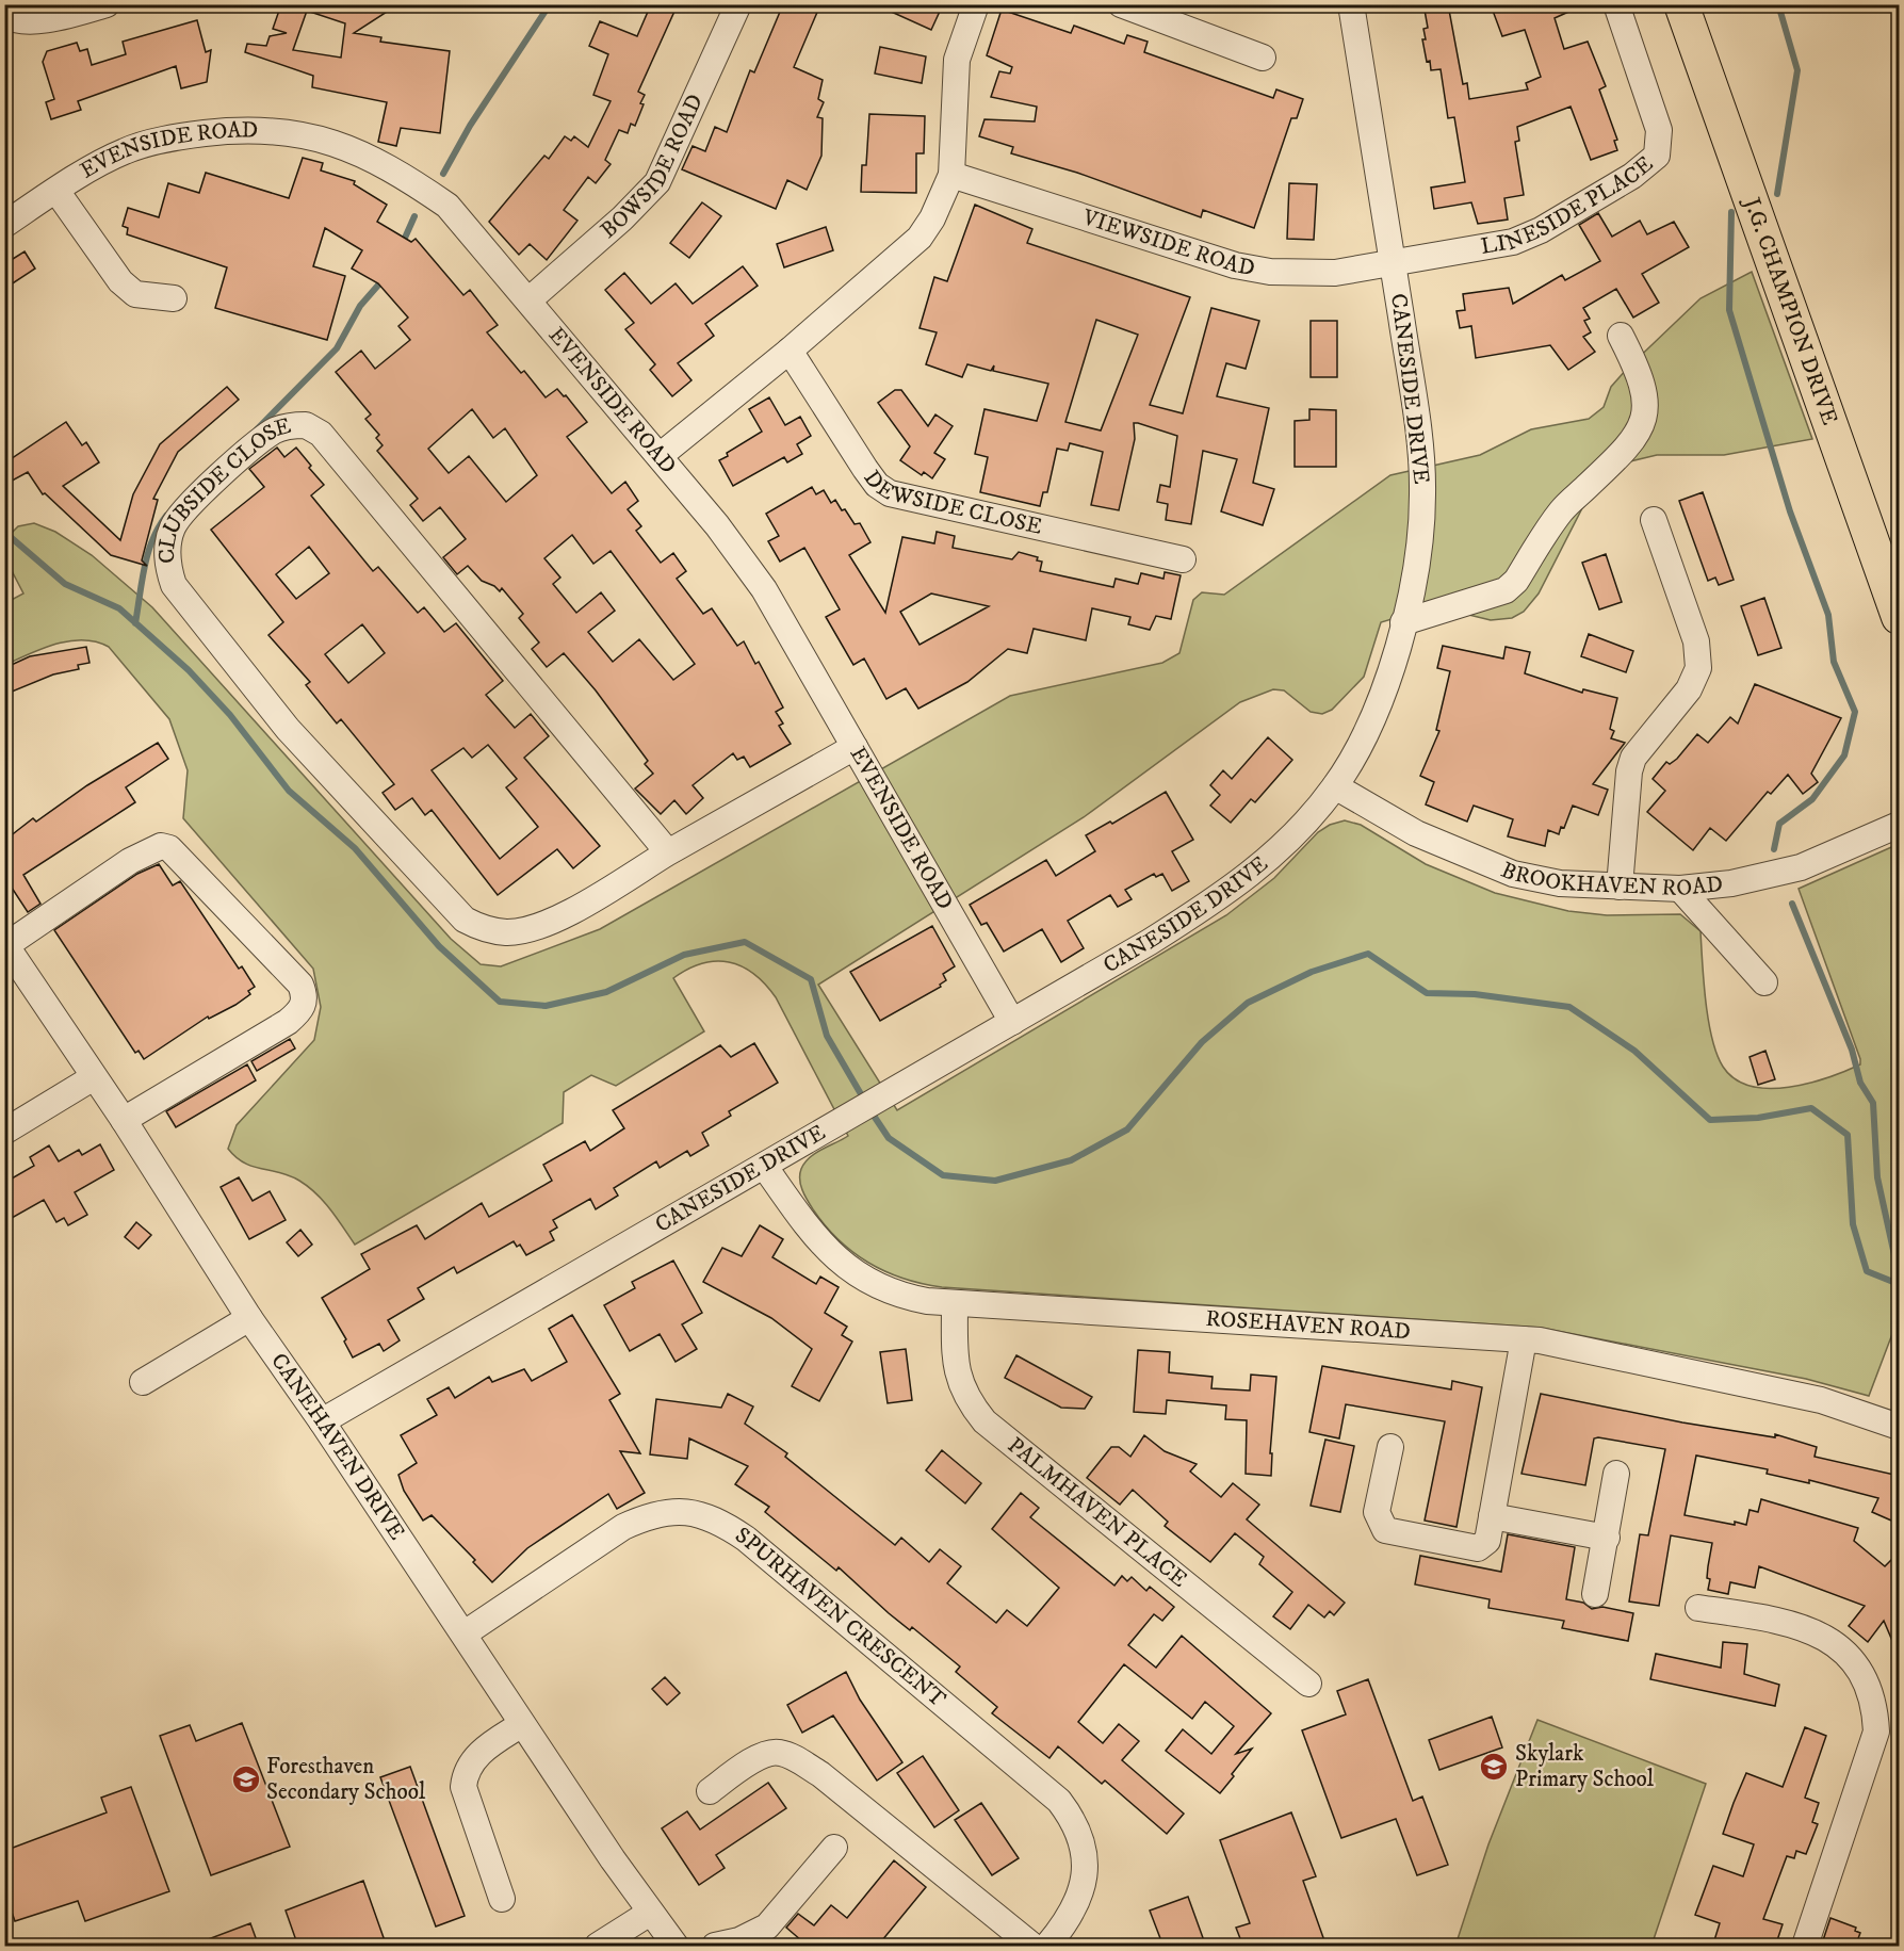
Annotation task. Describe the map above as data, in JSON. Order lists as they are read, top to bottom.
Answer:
{
  "streets": {
    "main road": ["J.G. CHAMPION DRIVE"],
    "street": [
      "EVENSIDE ROAD",
      "BOWSIDE ROAD",
      "LINESIDE PLACE",
      "VIEWSIDE ROAD",
      "CANESIDE DRIVE",
      "DEWSIDE CLOSE",
      "CLUBSIDE CLOSE",
      "BROOKHAVEN ROAD",
      "ROSEHAVEN ROAD",
      "CANEHAVEN DRIVE",
      "PALMHAVEN PLACE",
      "SPURHAVEN CRESCENT"
    ]
  },
  "crossings": [
    ["EVENSIDE ROAD", "BOWSIDE ROAD"],
    ["EVENSIDE ROAD", "CANESIDE DRIVE"],
    ["EVENSIDE ROAD", "CLUBSIDE CLOSE"],
    ["LINESIDE PLACE", "VIEWSIDE ROAD"],
    ["LINESIDE PLACE", "CANESIDE DRIVE"],
    ["VIEWSIDE ROAD", "CANESIDE DRIVE"],
    ["CANESIDE DRIVE", "BROOKHAVEN ROAD"],
    ["CANESIDE DRIVE", "ROSEHAVEN ROAD"],
    ["CANESIDE DRIVE", "CANEHAVEN DRIVE"],
    ["ROSEHAVEN ROAD", "PALMHAVEN PLACE"],
    ["CANEHAVEN DRIVE", "SPURHAVEN CRESCENT"]
  ],
  "places": {
    "school or university": ["Skylark Primary School", "Foresthaven Secondary School"]
  }
}
